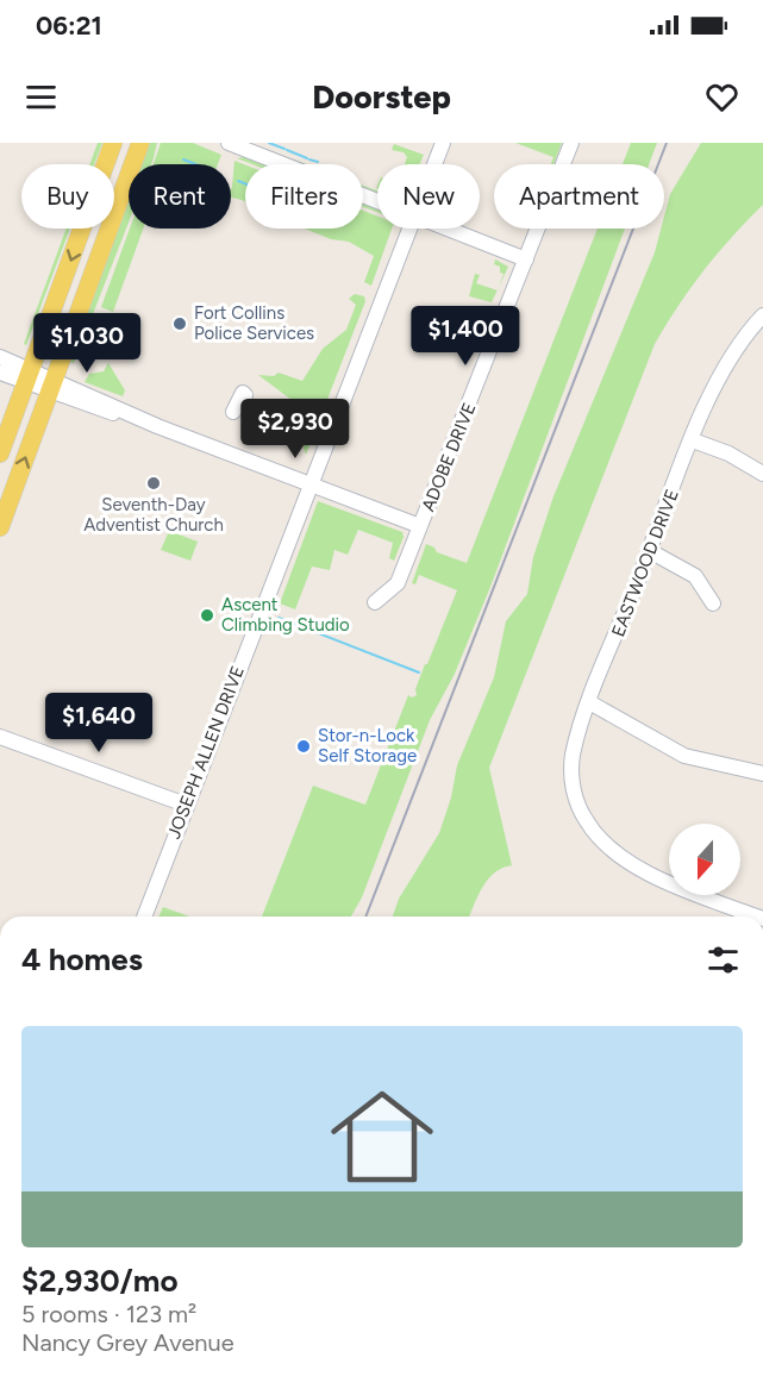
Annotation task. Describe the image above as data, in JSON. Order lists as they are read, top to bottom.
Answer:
{
  "streets": {
    "street": ["ADOBE DRIVE", "EASTWOOD DRIVE", "JOSEPH ALLEN DRIVE"]
  },
  "places": [
    "Fort Collins Police Services",
    "Seventh-Day Adventist Church",
    "Ascent Climbing Studio",
    "Stor-n-Lock Self Storage"
  ],
  "north": "bottom",
  "page": {
    "status": "06:21",
    "header": "Doorstep",
    "chip": [
      "Buy",
      "Rent",
      "Filters",
      "New",
      "Apartment"
    ],
    "price": [
      "$1,400",
      "$1,030",
      "$2,930",
      "$1,640"
    ],
    "heading": "4 homes",
    "list": [
      {
        "name": "$2,930/mo",
        "note": "5 rooms · 123 m² · Nancy Grey Avenue"
      }
    ]
  }
}
